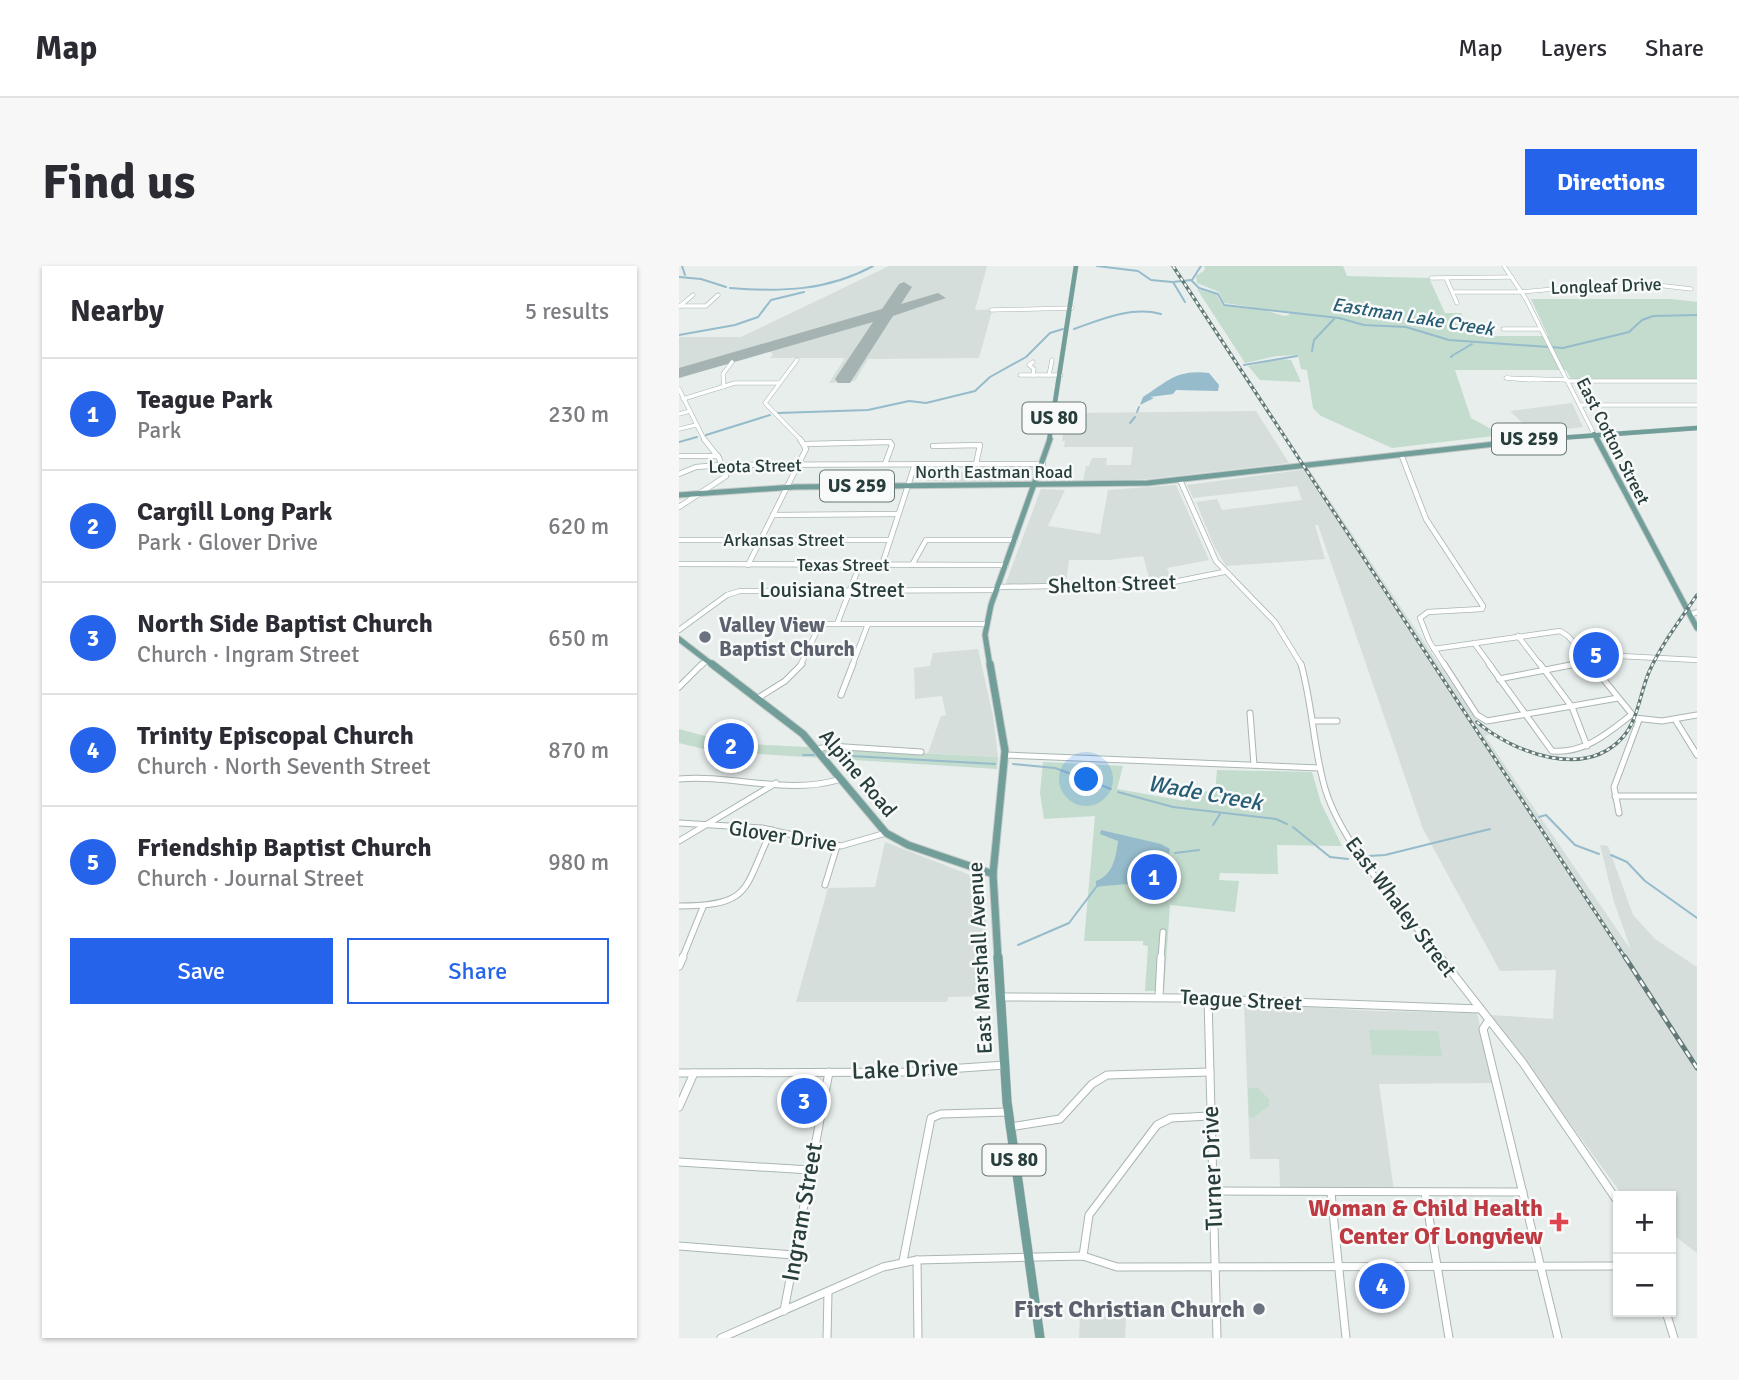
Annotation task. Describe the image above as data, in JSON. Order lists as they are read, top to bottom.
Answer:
{
  "streets": {
    "main road": [
      "US 80",
      "US 259",
      "East Cotton Street",
      "North Eastman Road",
      "Alpine Road",
      "East Marshall Avenue"
    ],
    "street": [
      "Longleaf Drive",
      "Leota Street",
      "Arkansas Street",
      "Texas Street",
      "Shelton Street",
      "Louisiana Street",
      "Glover Drive",
      "East Whaley Street",
      "Teague Street",
      "Lake Drive",
      "Turner Drive",
      "Ingram Street"
    ]
  },
  "crossings": [
    ["Longleaf Drive", "East Cotton Street"],
    ["US 259", "East Cotton Street"],
    ["US 259", "North Eastman Road"],
    ["Leota Street", "East Marshall Avenue"],
    ["North Eastman Road", "East Whaley Street"],
    ["North Eastman Road", "East Marshall Avenue"],
    ["Texas Street", "East Marshall Avenue"],
    ["Shelton Street", "Louisiana Street"],
    ["Shelton Street", "East Whaley Street"],
    ["Shelton Street", "East Marshall Avenue"],
    ["Louisiana Street", "East Marshall Avenue"],
    ["Alpine Road", "Glover Drive"],
    ["Alpine Road", "East Marshall Avenue"],
    ["East Whaley Street", "Teague Street"],
    ["East Marshall Avenue", "Teague Street"],
    ["East Marshall Avenue", "Lake Drive"],
    ["Teague Street", "Turner Drive"],
    ["Lake Drive", "Ingram Street"]
  ],
  "water": ["Eastman Lake Creek", "Wade Creek"],
  "places": {
    "other": ["Valley View Baptist Church", "First Christian Church"],
    "health": ["Woman & Child Health Center Of Longview"]
  },
  "page": {
    "header": "Map",
    "nav": ["Map", "Layers", "Share"],
    "buttons": [
      "Directions",
      ["Save", "Share"]
    ],
    "title": "Find us",
    "heading": ["Nearby", "5 results"],
    "list": [
      {
        "mark": "1",
        "name": "Teague Park",
        "note": "Park",
        "value": "230 m"
      },
      {
        "mark": "2",
        "name": "Cargill Long Park",
        "note": "Park · Glover Drive",
        "value": "620 m"
      },
      {
        "mark": "3",
        "name": "North Side Baptist Church",
        "note": "Church · Ingram Street",
        "value": "650 m"
      },
      {
        "mark": "4",
        "name": "Trinity Episcopal Church",
        "note": "Church · North Seventh Street",
        "value": "870 m"
      },
      {
        "mark": "5",
        "name": "Friendship Baptist Church",
        "note": "Church · Journal Street",
        "value": "980 m"
      }
    ],
    "pins": [
      "5",
      "2",
      "1",
      "3",
      "4"
    ],
    "map_buttons": ["+", "−"]
  }
}
